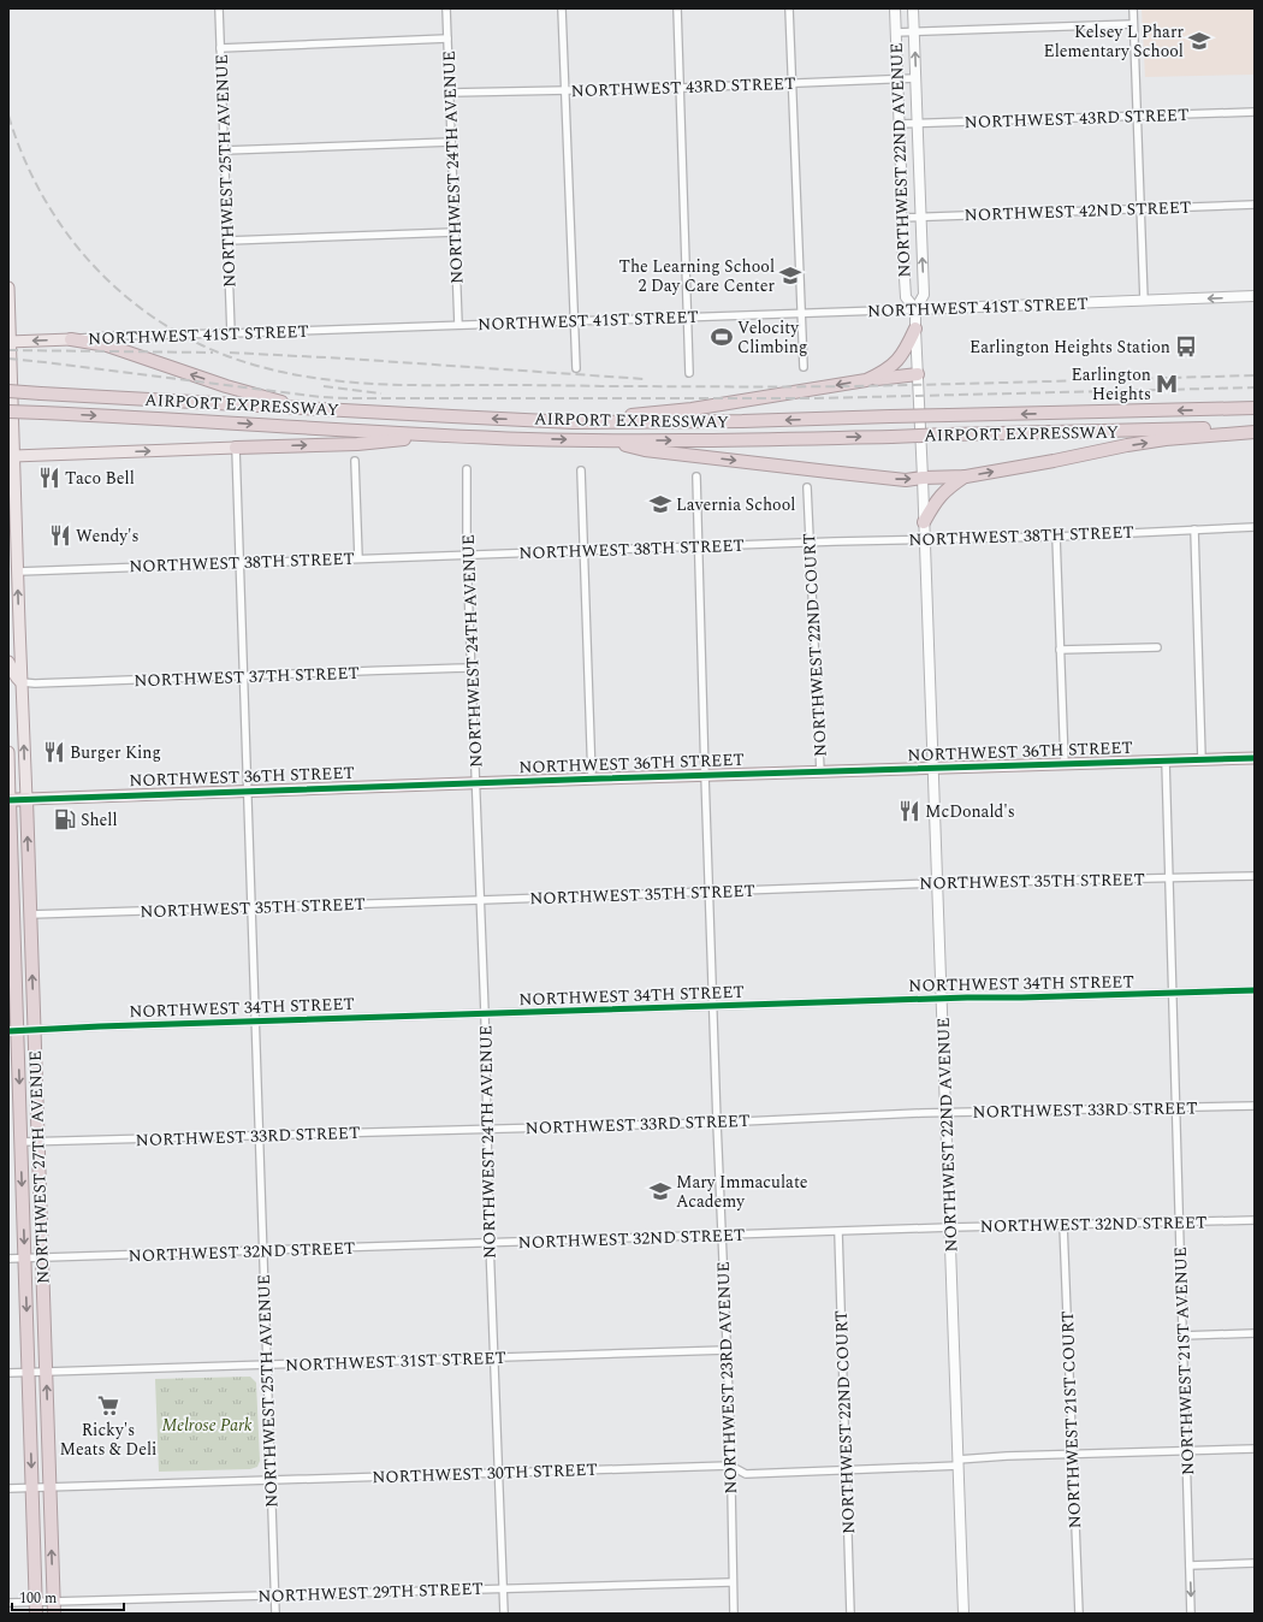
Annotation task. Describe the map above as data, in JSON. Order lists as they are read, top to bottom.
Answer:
{
  "streets": {
    "highway": ["AIRPORT EXPRESSWAY", "NORTHWEST 36TH STREET", "NORTHWEST 27TH AVENUE"],
    "main road": ["NORTHWEST 22ND AVENUE", "NORTHWEST 41ST STREET"],
    "street": [
      "NORTHWEST 43RD STREET",
      "NORTHWEST 24TH AVENUE",
      "NORTHWEST 25TH AVENUE",
      "NORTHWEST 42ND STREET",
      "NORTHWEST 38TH STREET",
      "NORTHWEST 22ND COURT",
      "NORTHWEST 37TH STREET",
      "NORTHWEST 35TH STREET",
      "NORTHWEST 34TH STREET",
      "NORTHWEST 33RD STREET",
      "NORTHWEST 32ND STREET",
      "NORTHWEST 31ST STREET",
      "NORTHWEST 21ST AVENUE",
      "NORTHWEST 23RD AVENUE",
      "NORTHWEST 21ST COURT",
      "NORTHWEST 30TH STREET",
      "NORTHWEST 29TH STREET"
    ]
  },
  "crossings": [
    ["NORTHWEST 43RD STREET", "NORTHWEST 22ND AVENUE"],
    ["NORTHWEST 43RD STREET", "NORTHWEST 24TH AVENUE"],
    ["NORTHWEST 22ND AVENUE", "NORTHWEST 42ND STREET"],
    ["NORTHWEST 22ND AVENUE", "NORTHWEST 41ST STREET"],
    ["NORTHWEST 22ND AVENUE", "NORTHWEST 38TH STREET"],
    ["NORTHWEST 22ND AVENUE", "NORTHWEST 36TH STREET"],
    ["NORTHWEST 22ND AVENUE", "NORTHWEST 35TH STREET"],
    ["NORTHWEST 22ND AVENUE", "NORTHWEST 34TH STREET"],
    ["NORTHWEST 22ND AVENUE", "NORTHWEST 33RD STREET"],
    ["NORTHWEST 22ND AVENUE", "NORTHWEST 32ND STREET"],
    ["NORTHWEST 22ND AVENUE", "NORTHWEST 30TH STREET"],
    ["NORTHWEST 24TH AVENUE", "NORTHWEST 41ST STREET"],
    ["NORTHWEST 24TH AVENUE", "NORTHWEST 38TH STREET"],
    ["NORTHWEST 24TH AVENUE", "NORTHWEST 37TH STREET"],
    ["NORTHWEST 24TH AVENUE", "NORTHWEST 36TH STREET"],
    ["NORTHWEST 24TH AVENUE", "NORTHWEST 35TH STREET"],
    ["NORTHWEST 24TH AVENUE", "NORTHWEST 34TH STREET"],
    ["NORTHWEST 24TH AVENUE", "NORTHWEST 33RD STREET"],
    ["NORTHWEST 24TH AVENUE", "NORTHWEST 32ND STREET"],
    ["NORTHWEST 24TH AVENUE", "NORTHWEST 31ST STREET"],
    ["NORTHWEST 24TH AVENUE", "NORTHWEST 30TH STREET"],
    ["NORTHWEST 24TH AVENUE", "NORTHWEST 29TH STREET"],
    ["NORTHWEST 25TH AVENUE", "NORTHWEST 41ST STREET"],
    ["NORTHWEST 25TH AVENUE", "NORTHWEST 38TH STREET"],
    ["NORTHWEST 25TH AVENUE", "NORTHWEST 37TH STREET"],
    ["NORTHWEST 25TH AVENUE", "NORTHWEST 36TH STREET"],
    ["NORTHWEST 25TH AVENUE", "NORTHWEST 35TH STREET"],
    ["NORTHWEST 25TH AVENUE", "NORTHWEST 34TH STREET"],
    ["NORTHWEST 25TH AVENUE", "NORTHWEST 33RD STREET"],
    ["NORTHWEST 25TH AVENUE", "NORTHWEST 32ND STREET"],
    ["NORTHWEST 25TH AVENUE", "NORTHWEST 31ST STREET"],
    ["NORTHWEST 25TH AVENUE", "NORTHWEST 30TH STREET"],
    ["NORTHWEST 25TH AVENUE", "NORTHWEST 29TH STREET"],
    ["NORTHWEST 41ST STREET", "NORTHWEST 27TH AVENUE"],
    ["NORTHWEST 38TH STREET", "NORTHWEST 22ND COURT"],
    ["NORTHWEST 38TH STREET", "NORTHWEST 27TH AVENUE"],
    ["NORTHWEST 38TH STREET", "NORTHWEST 23RD AVENUE"],
    ["NORTHWEST 22ND COURT", "NORTHWEST 36TH STREET"],
    ["NORTHWEST 22ND COURT", "NORTHWEST 32ND STREET"],
    ["NORTHWEST 22ND COURT", "NORTHWEST 30TH STREET"],
    ["NORTHWEST 37TH STREET", "NORTHWEST 27TH AVENUE"],
    ["NORTHWEST 36TH STREET", "NORTHWEST 27TH AVENUE"],
    ["NORTHWEST 36TH STREET", "NORTHWEST 21ST AVENUE"],
    ["NORTHWEST 36TH STREET", "NORTHWEST 23RD AVENUE"],
    ["NORTHWEST 35TH STREET", "NORTHWEST 27TH AVENUE"],
    ["NORTHWEST 35TH STREET", "NORTHWEST 21ST AVENUE"],
    ["NORTHWEST 35TH STREET", "NORTHWEST 23RD AVENUE"],
    ["NORTHWEST 34TH STREET", "NORTHWEST 27TH AVENUE"],
    ["NORTHWEST 34TH STREET", "NORTHWEST 21ST AVENUE"],
    ["NORTHWEST 34TH STREET", "NORTHWEST 23RD AVENUE"],
    ["NORTHWEST 33RD STREET", "NORTHWEST 27TH AVENUE"],
    ["NORTHWEST 33RD STREET", "NORTHWEST 21ST AVENUE"],
    ["NORTHWEST 33RD STREET", "NORTHWEST 23RD AVENUE"],
    ["NORTHWEST 27TH AVENUE", "NORTHWEST 32ND STREET"],
    ["NORTHWEST 27TH AVENUE", "NORTHWEST 31ST STREET"],
    ["NORTHWEST 27TH AVENUE", "NORTHWEST 30TH STREET"],
    ["NORTHWEST 27TH AVENUE", "NORTHWEST 29TH STREET"],
    ["NORTHWEST 32ND STREET", "NORTHWEST 21ST AVENUE"],
    ["NORTHWEST 32ND STREET", "NORTHWEST 23RD AVENUE"],
    ["NORTHWEST 32ND STREET", "NORTHWEST 21ST COURT"],
    ["NORTHWEST 31ST STREET", "NORTHWEST 23RD AVENUE"],
    ["NORTHWEST 21ST AVENUE", "NORTHWEST 30TH STREET"],
    ["NORTHWEST 23RD AVENUE", "NORTHWEST 30TH STREET"],
    ["NORTHWEST 23RD AVENUE", "NORTHWEST 29TH STREET"],
    ["NORTHWEST 21ST COURT", "NORTHWEST 30TH STREET"]
  ],
  "parks": ["Melrose Park"],
  "places": {
    "school or university": [
      "Kelsey L Pharr Elementary School",
      "The Learning School 2 Day Care Center",
      "Lavernia School",
      "Mary Immaculate Academy"
    ],
    "sports": ["Velocity Climbing"],
    "bus stop": ["Earlington Heights Station"],
    "metro station": ["Earlington Heights"],
    "restaurant": [
      "Taco Bell",
      "Wendy's",
      "Burger King",
      "McDonald's"
    ],
    "fuel station": ["Shell"],
    "supermarket": ["Ricky's Meats & Deli"]
  },
  "scale_bar": "100 m"
}
